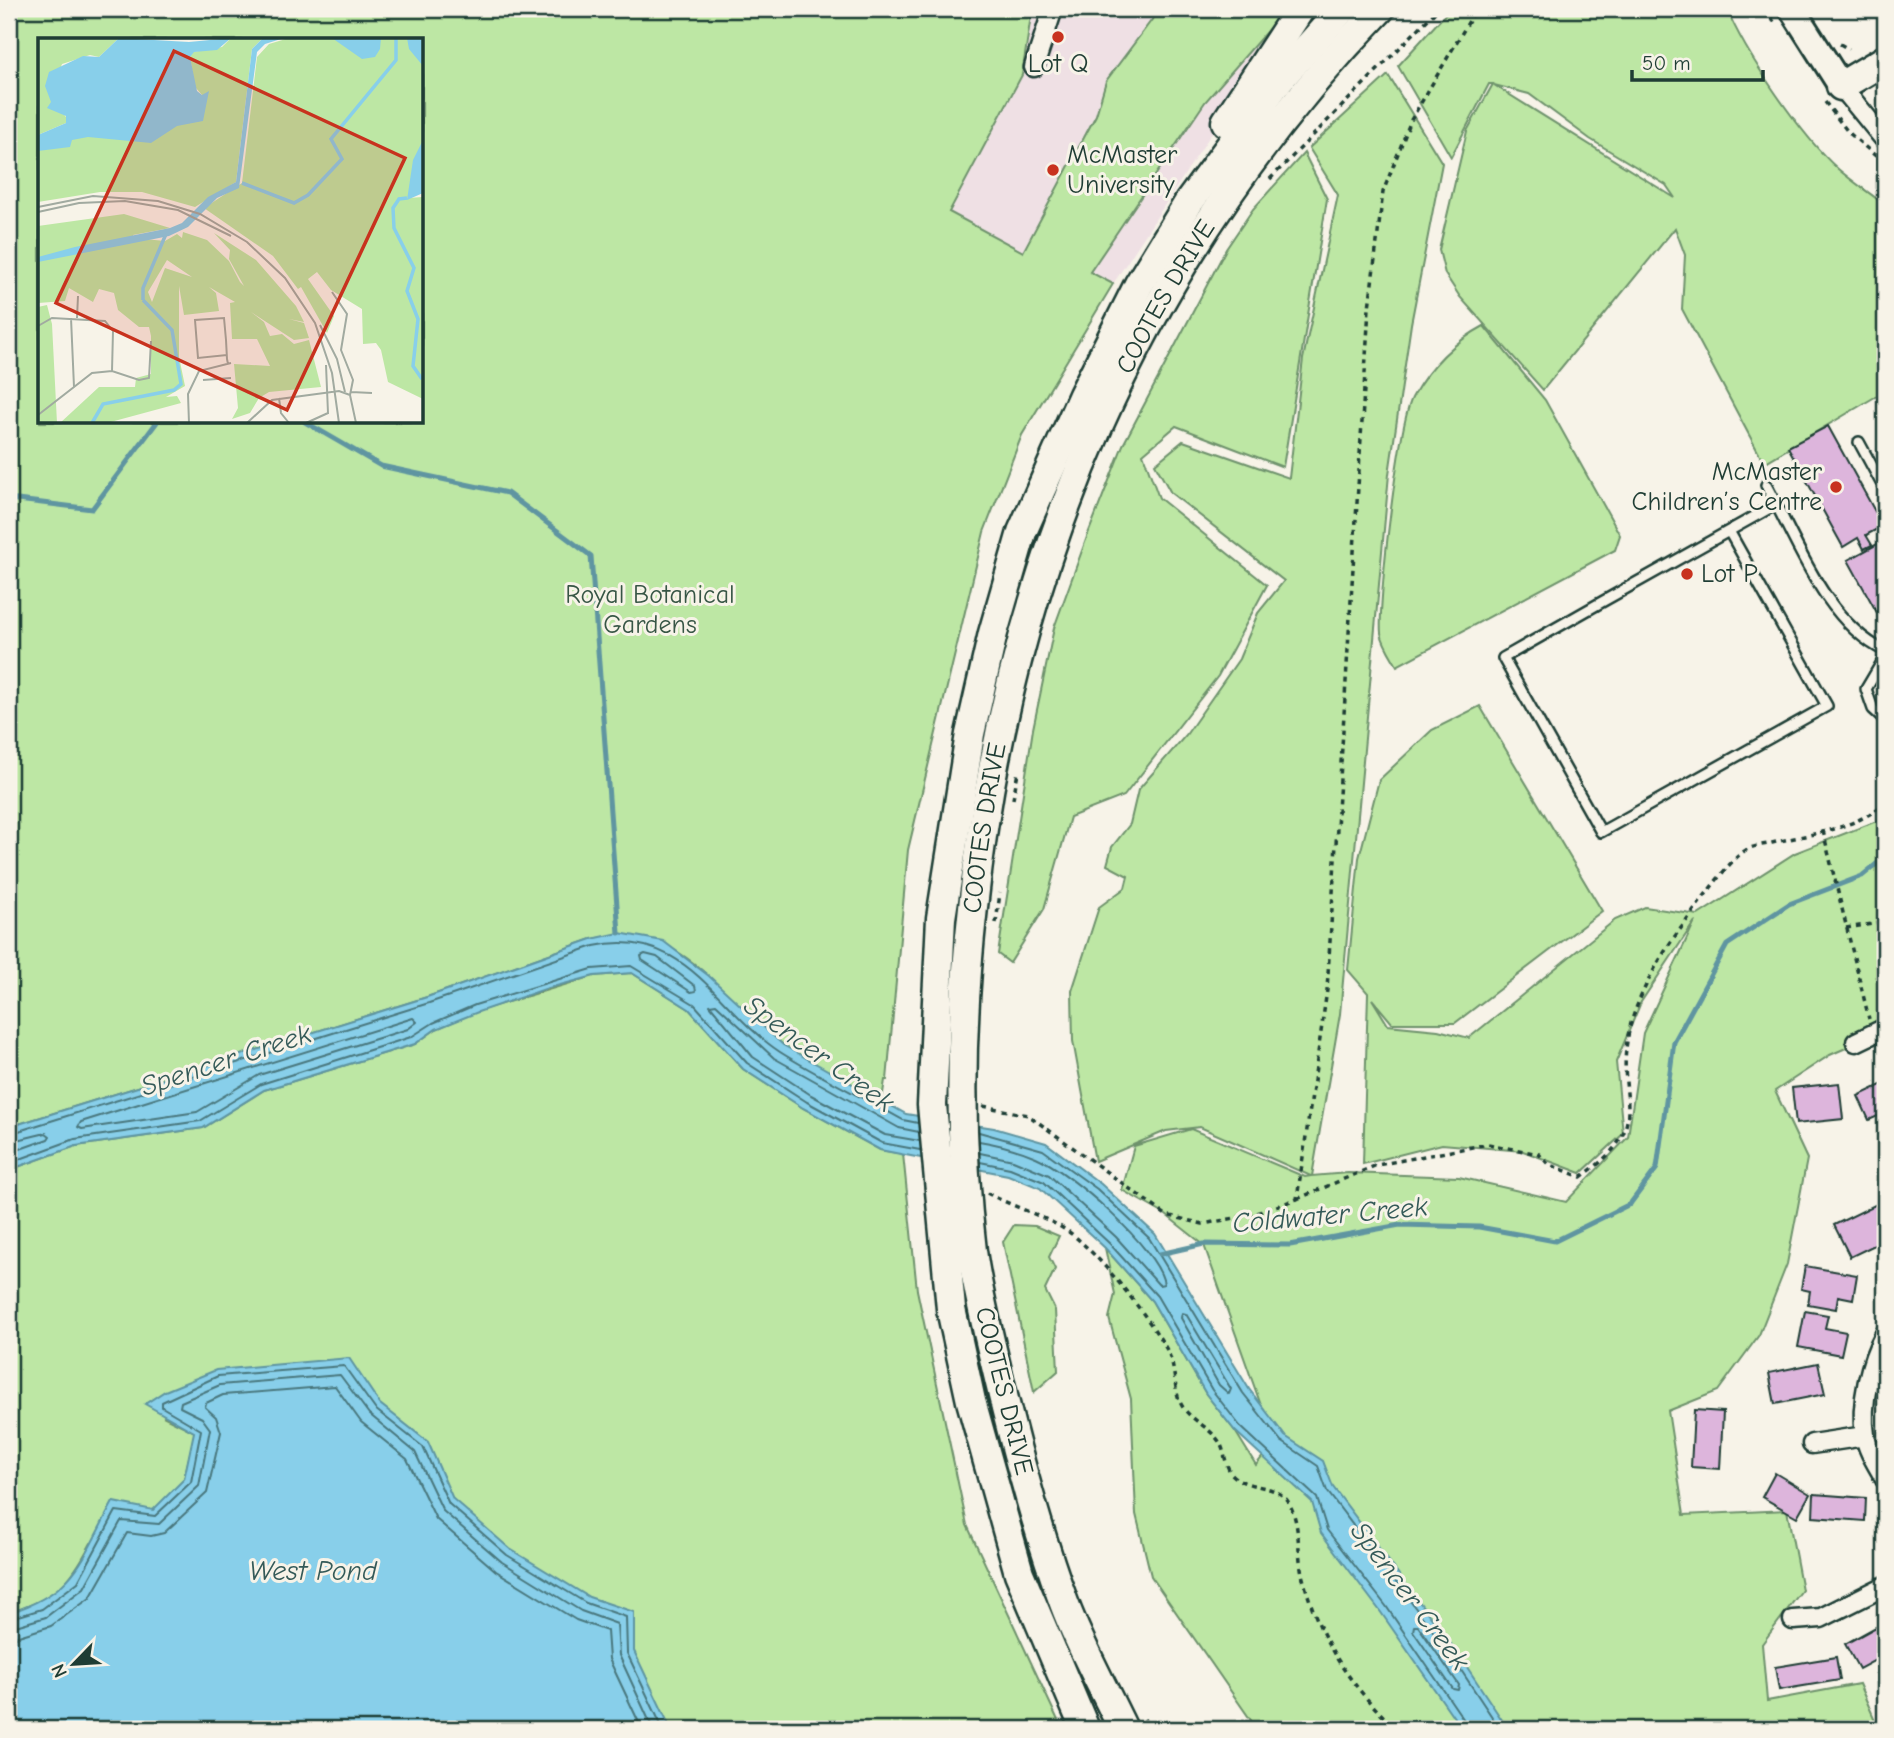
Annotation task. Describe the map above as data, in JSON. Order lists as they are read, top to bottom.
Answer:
{
  "streets": {
    "main road": ["COOTES DRIVE"]
  },
  "water": ["Spencer Creek", "Coldwater Creek", "West Pond"],
  "parks": ["Royal Botanical Gardens"],
  "places": [
    "Lot Q",
    "McMaster University",
    "McMaster Children’s Centre",
    "Lot P"
  ],
  "scale_bar": "50 m",
  "north": "bottom left"
}
